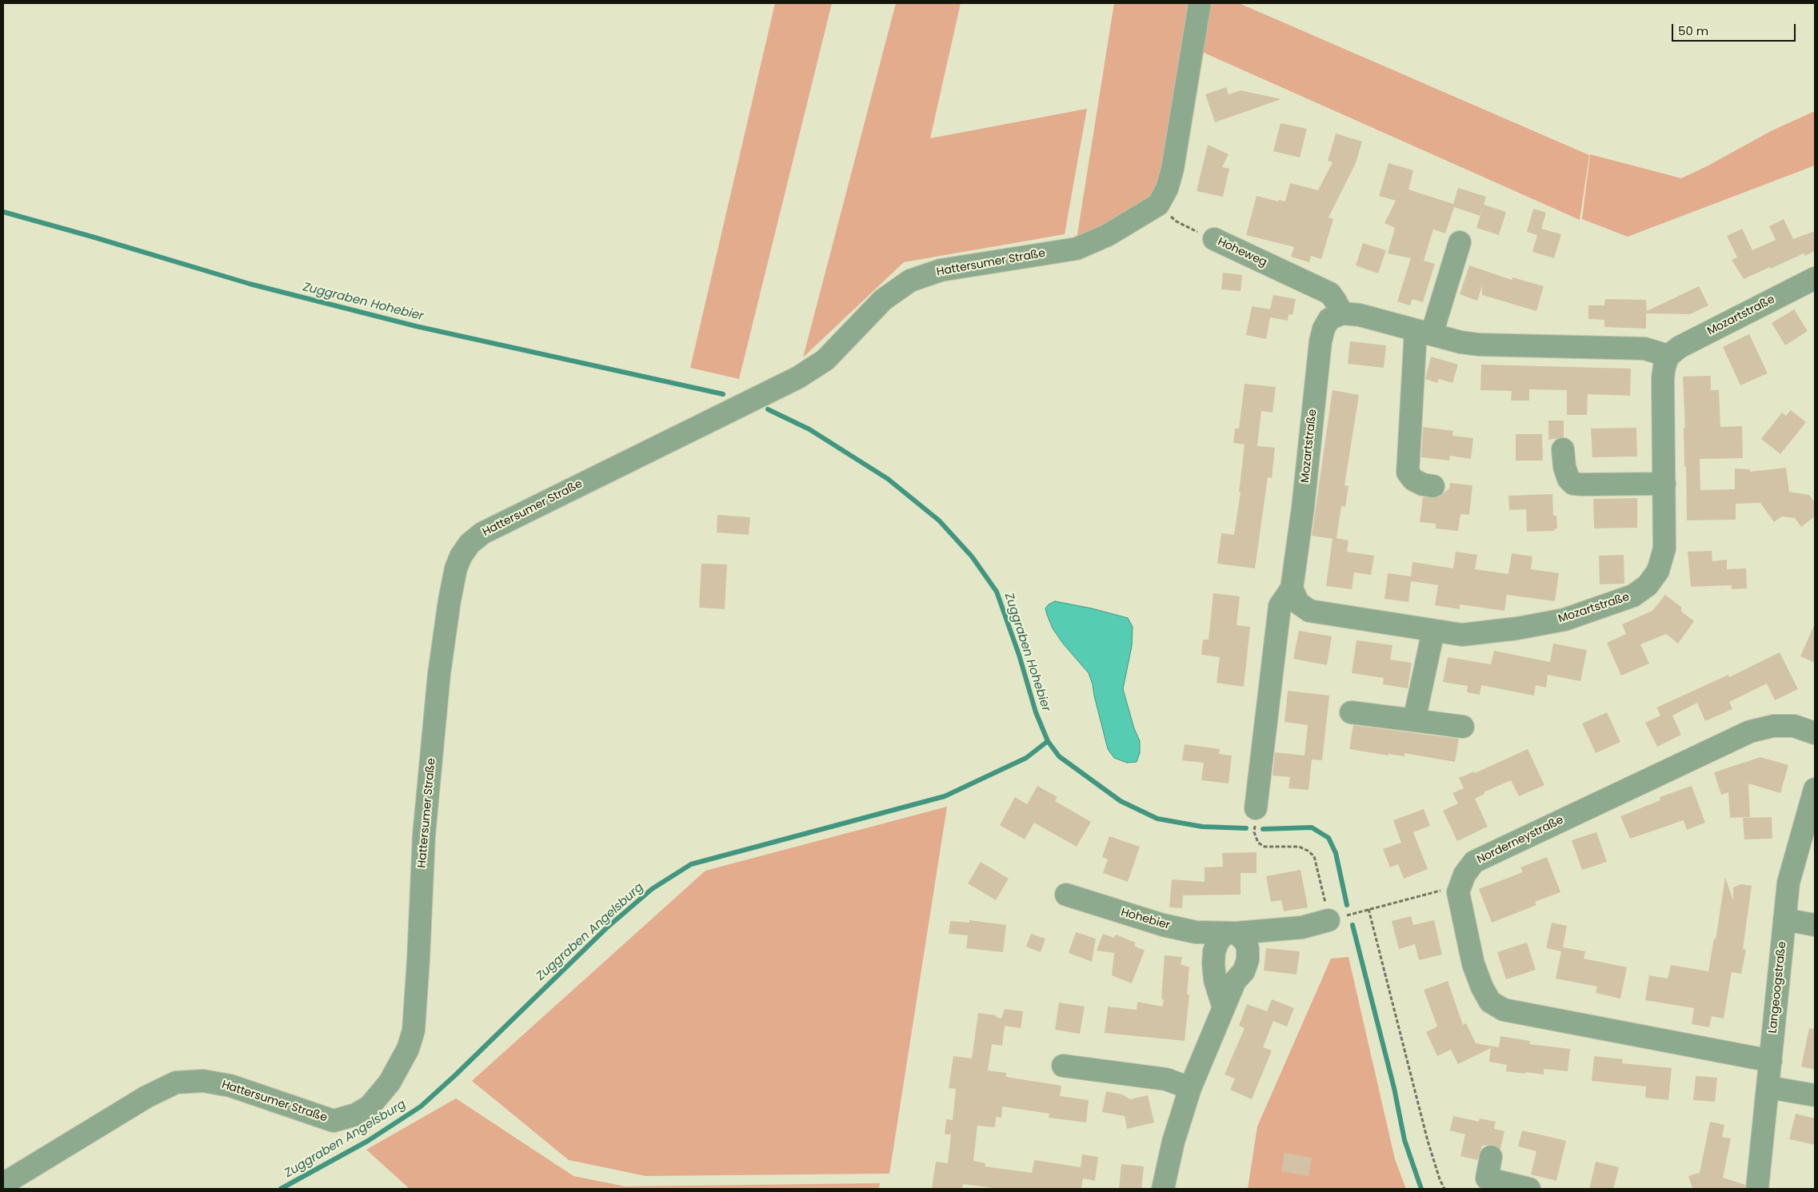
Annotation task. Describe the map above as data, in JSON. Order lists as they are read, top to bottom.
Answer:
{
  "streets": {
    "street": [
      "Hoheweg",
      "Hattersumer Straße",
      "Mozartstraße",
      "Norderneystraße",
      "Hohebier",
      "Langeoogstraße"
    ]
  },
  "crossings": [
    ["Hoheweg", "Hattersumer Straße"],
    ["Hoheweg", "Mozartstraße"],
    ["Norderneystraße", "Langeoogstraße"]
  ],
  "water": ["Zuggraben Hohebier", "Zuggraben Angelsburg"],
  "scale_bar": "50 m"
}
